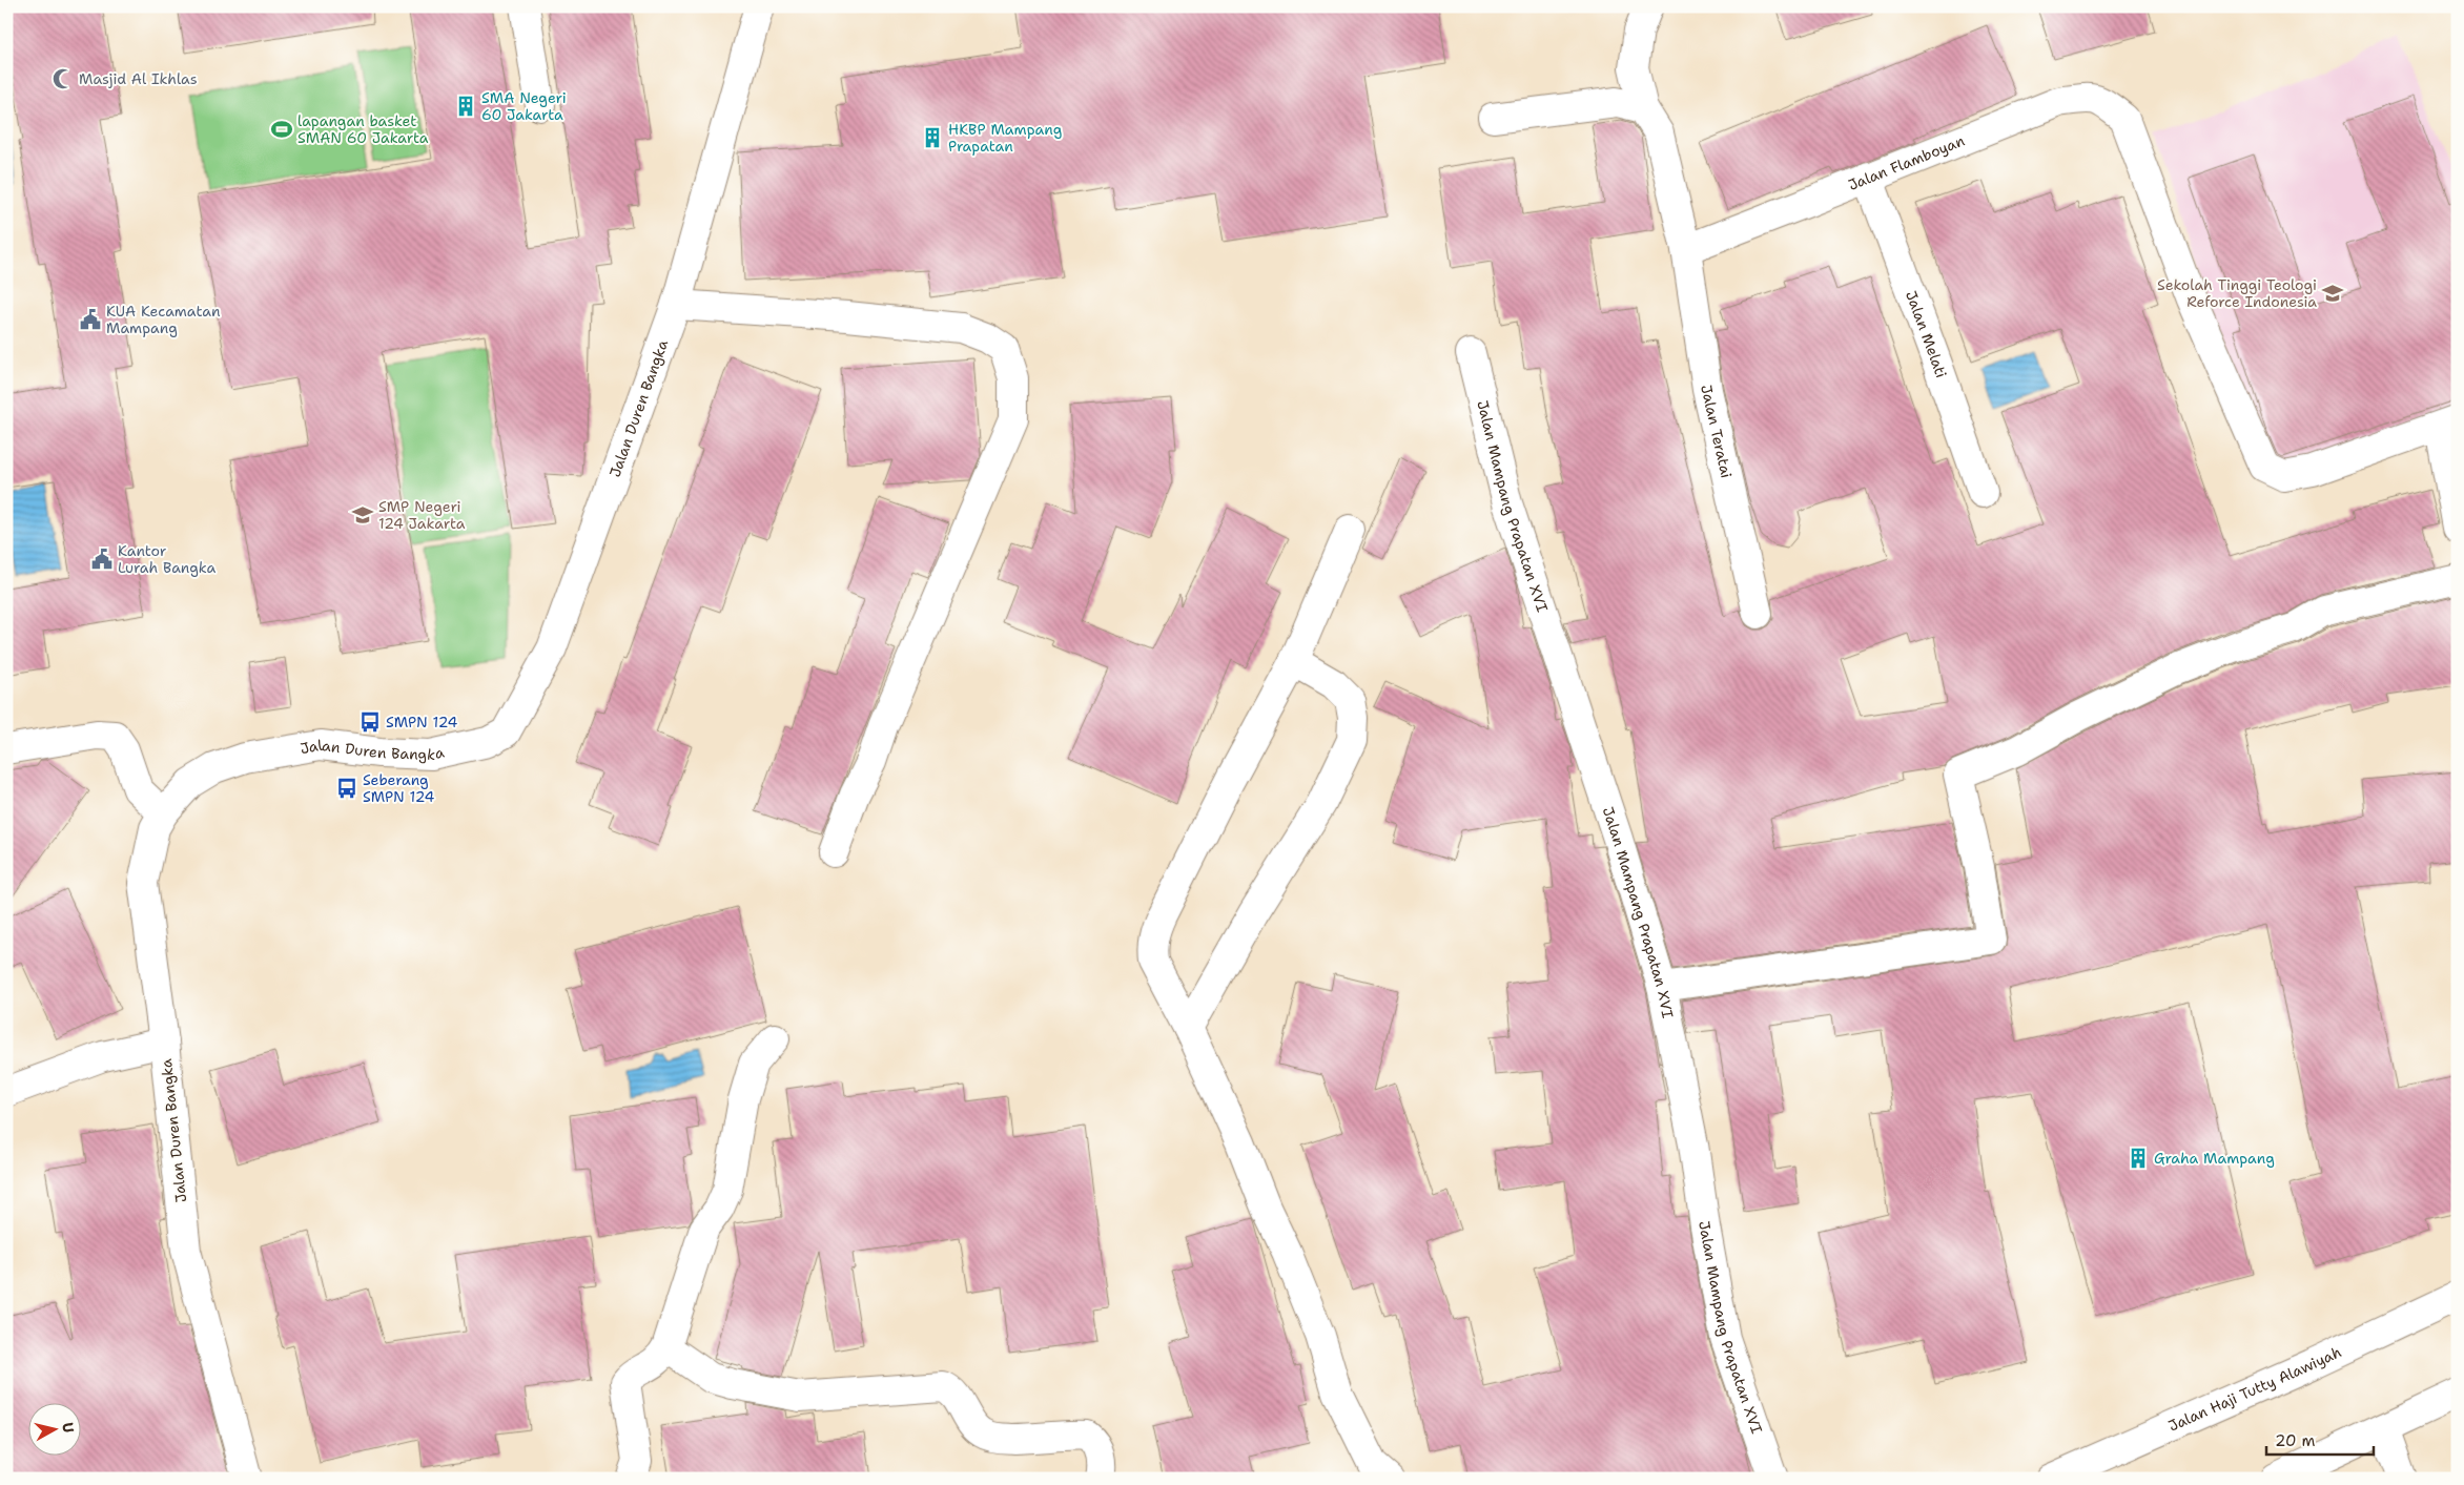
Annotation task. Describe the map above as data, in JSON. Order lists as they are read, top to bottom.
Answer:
{
  "streets": {
    "street": [
      "Jalan Flamboyan",
      "Jalan Melati",
      "Jalan Duren Bangka",
      "Jalan Teratai",
      "Jalan Mampang Prapatan XVI",
      "Jalan Haji Tutty Alawiyah"
    ]
  },
  "crossings": [
    ["Jalan Flamboyan", "Jalan Melati"],
    ["Jalan Flamboyan", "Jalan Teratai"]
  ],
  "places": {
    "mosque": ["Masjid Al Ikhlas"],
    "building": ["SMA Negeri 60 Jakarta", "HKBP Mampang Prapatan", "Graha Mampang"],
    "sports": ["lapangan basket SMAN 60 Jakarta"],
    "school or university": ["Sekolah Tinggi Teologi Reforce Indonesia", "SMP Negeri 124 Jakarta"],
    "public building": ["KUA Kecamatan Mampang", "Kantor Lurah Bangka"],
    "bus stop": ["SMPN 124", "Seberang SMPN 124"]
  },
  "scale_bar": "20 m",
  "north": "right"
}
